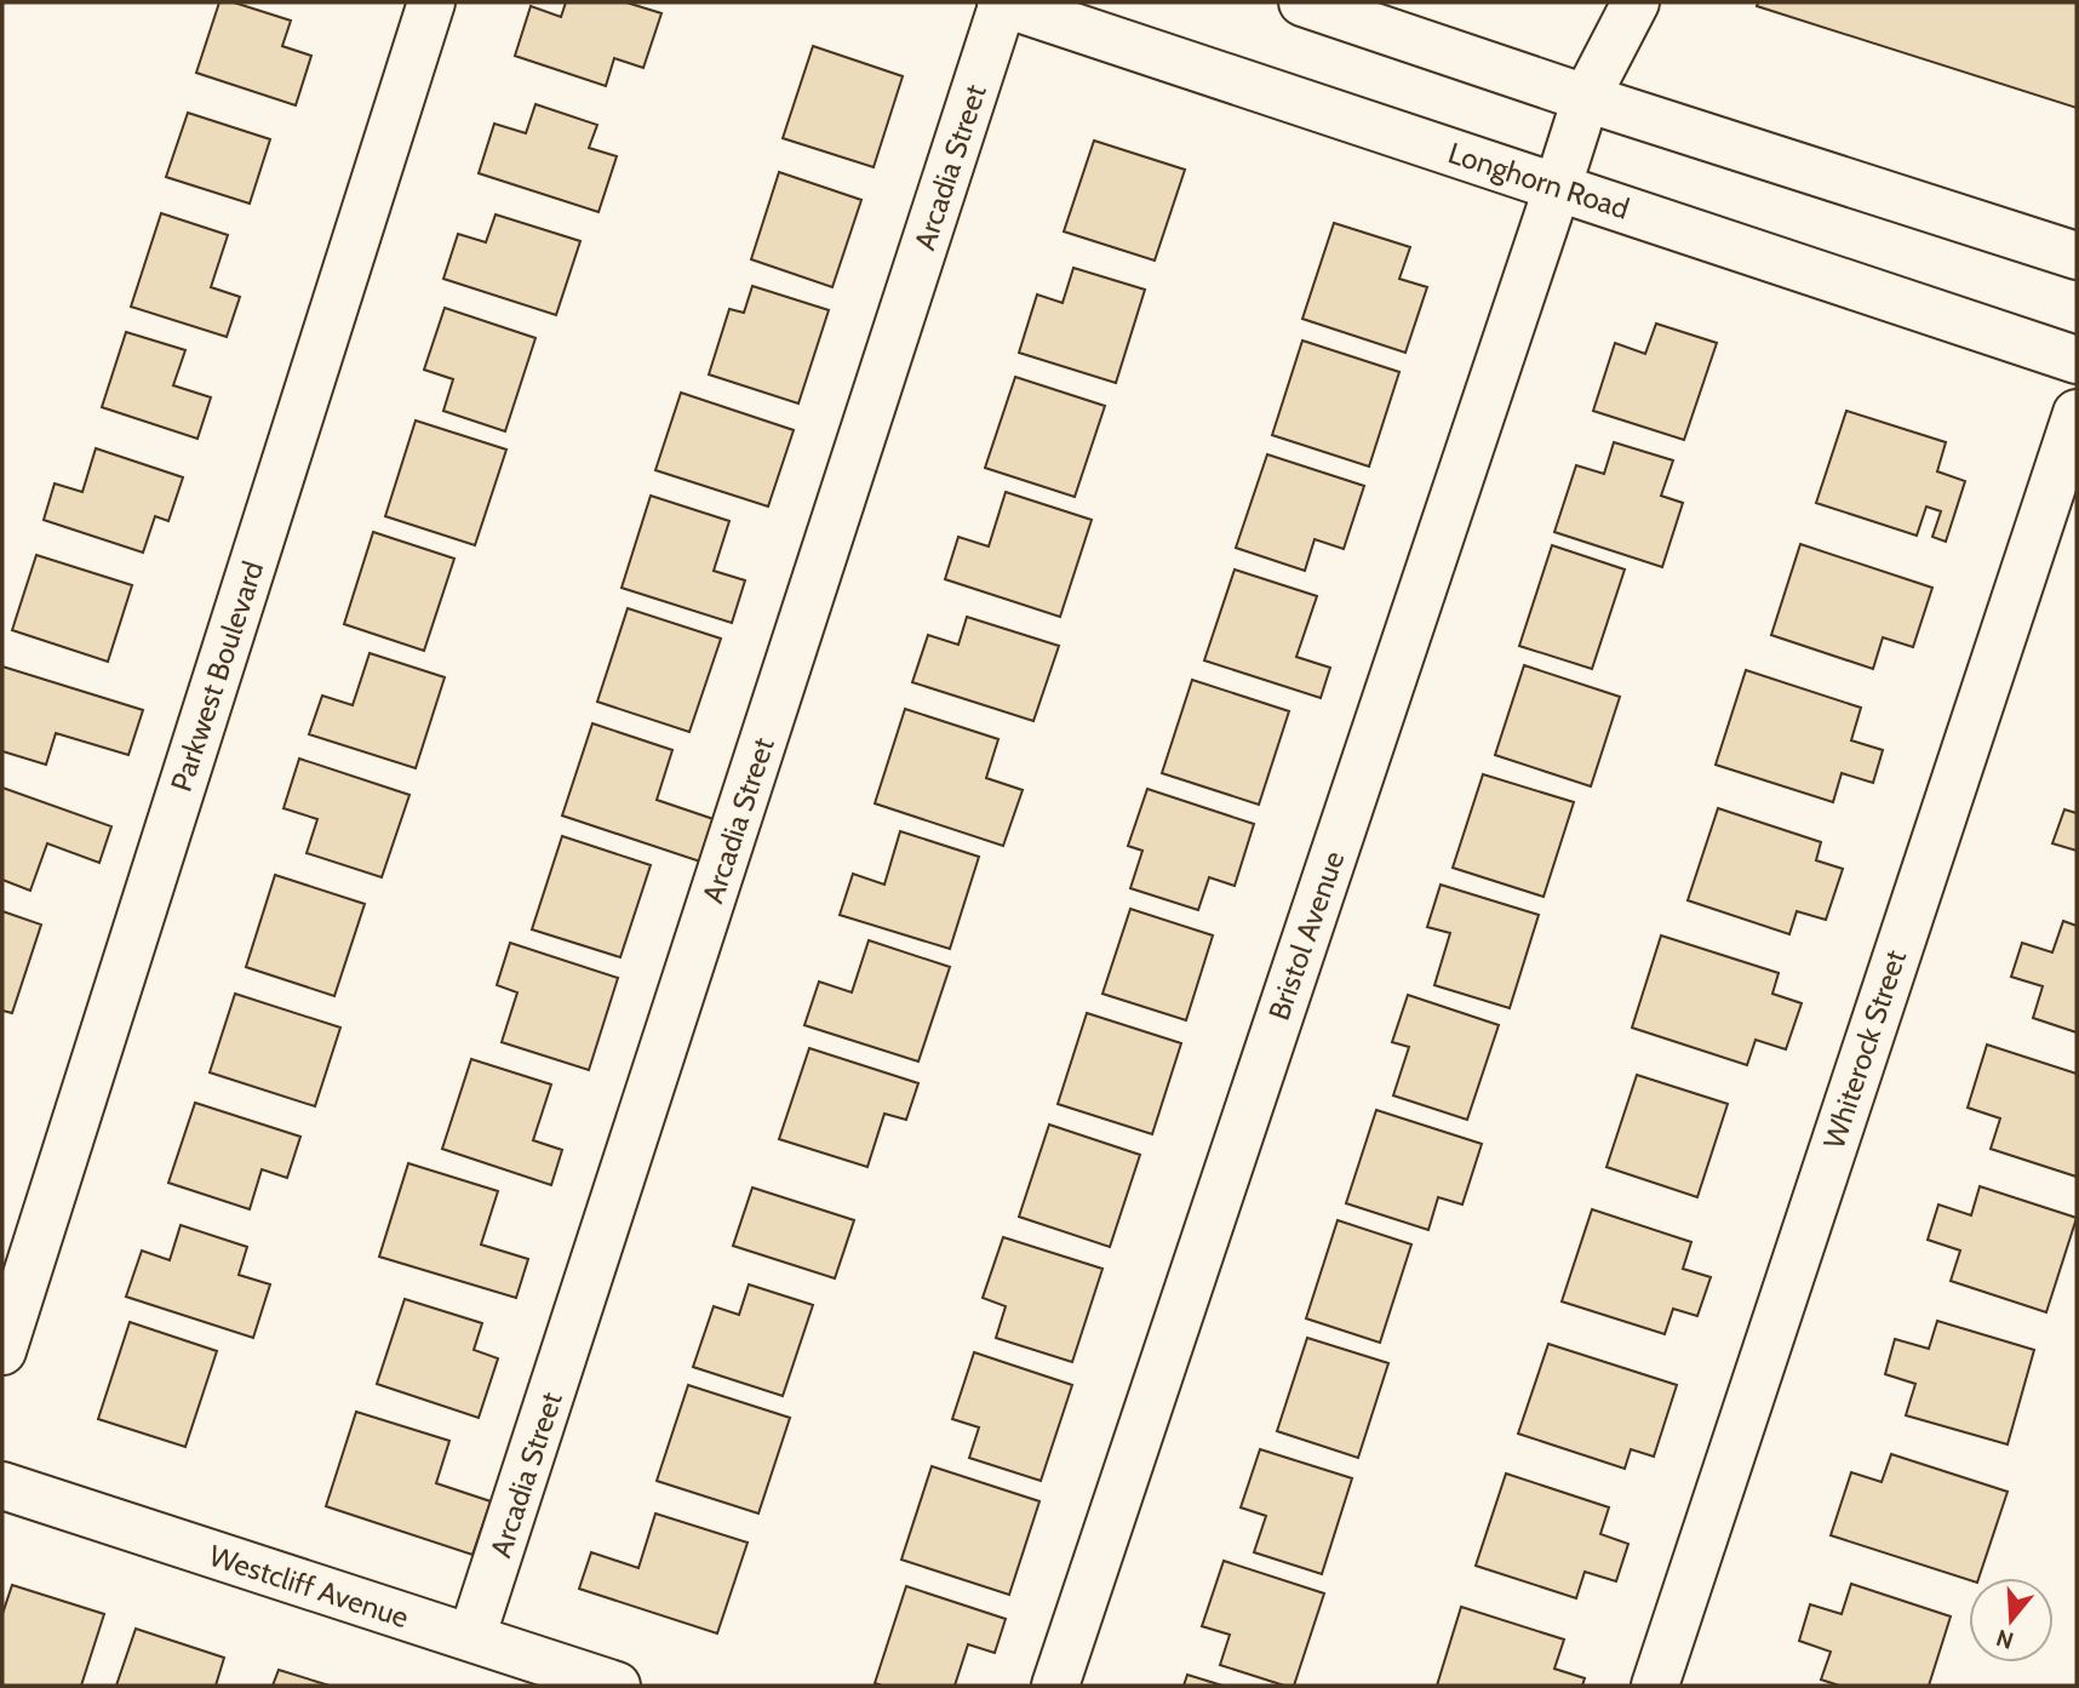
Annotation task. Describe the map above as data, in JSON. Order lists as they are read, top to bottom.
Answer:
{
  "streets": {
    "street": [
      "Arcadia Street",
      "Longhorn Road",
      "Parkwest Boulevard",
      "Bristol Avenue",
      "Whiterock Street",
      "Westcliff Avenue"
    ]
  },
  "crossings": [
    ["Arcadia Street", "Longhorn Road"],
    ["Arcadia Street", "Westcliff Avenue"],
    ["Longhorn Road", "Bristol Avenue"]
  ],
  "north": "bottom"
}
